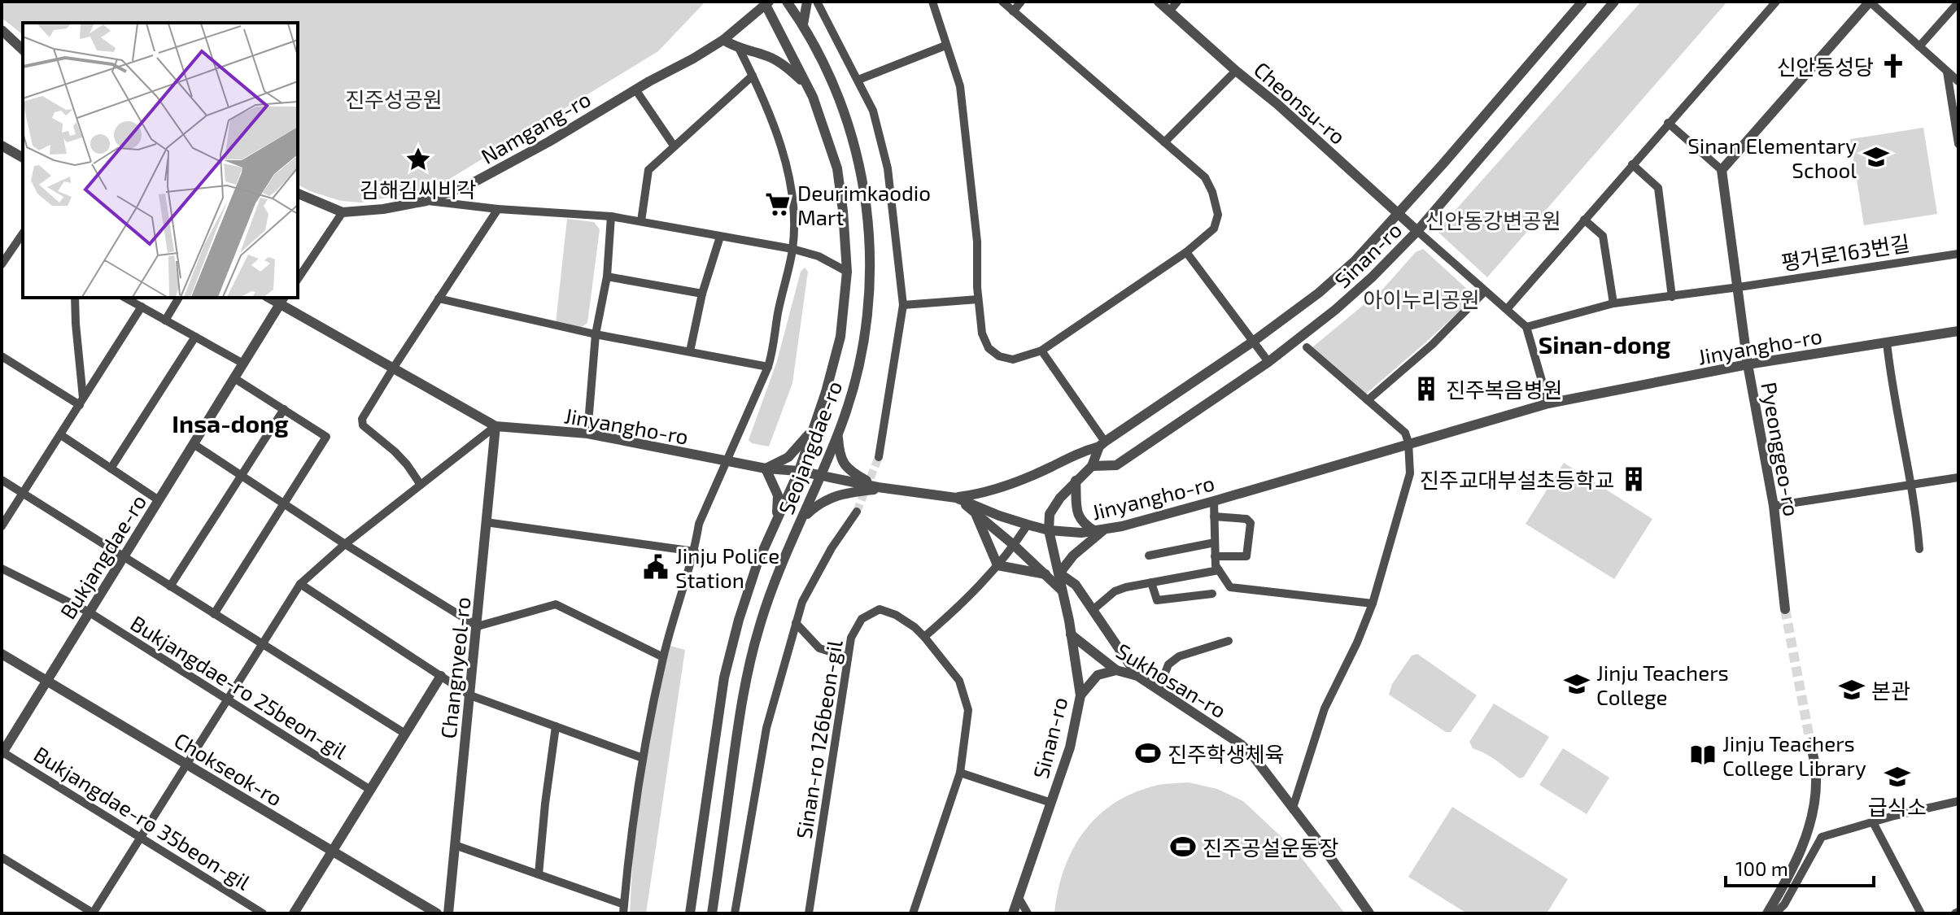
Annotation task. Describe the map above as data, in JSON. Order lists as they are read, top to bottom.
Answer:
{
  "streets": {
    "street": [
      "Cheonsu-ro",
      "Namgang-ro",
      "평거로163번길",
      "Sinan-ro",
      "Jinyangho-ro",
      "Seojangdae-ro",
      "Pyeonggeo-ro",
      "Bukjangdae-ro",
      "Changnyeol-ro",
      "Sukhosan-ro",
      "Bukjangdae-ro 25beon-gil",
      "Sinan-ro 126beon-gil",
      "Chokseok-ro",
      "Bukjangdae-ro 35beon-gil"
    ]
  },
  "crossings": [
    ["Cheonsu-ro", "Sinan-ro"],
    ["Namgang-ro", "Seojangdae-ro"],
    ["평거로163번길", "Pyeonggeo-ro"],
    ["Sinan-ro", "Jinyangho-ro"],
    ["Sinan-ro", "Sukhosan-ro"],
    ["Jinyangho-ro", "Seojangdae-ro"],
    ["Jinyangho-ro", "Pyeonggeo-ro"],
    ["Jinyangho-ro", "Bukjangdae-ro"],
    ["Jinyangho-ro", "Changnyeol-ro"],
    ["Bukjangdae-ro", "Bukjangdae-ro 25beon-gil"],
    ["Bukjangdae-ro", "Chokseok-ro"],
    ["Bukjangdae-ro", "Bukjangdae-ro 35beon-gil"]
  ],
  "districts": ["Sinan-dong", "Insa-dong"],
  "parks": ["진주성공원", "신안동강변공원", "아이누리공원"],
  "places": {
    "church": ["신안동성당"],
    "school or university": [
      "Sinan Elementary School",
      "Jinju Teachers College",
      "본관",
      "급식소"
    ],
    "place": ["김해김씨비각"],
    "supermarket": ["Deurimkaodio Mart"],
    "building": ["진주복음병원", "진주교대부설초등학교"],
    "public building": ["Jinju Police Station"],
    "sports": ["진주학생체육", "진주공설운동장"],
    "library": ["Jinju Teachers College Library"]
  },
  "scale_bar": "100 m"
}
